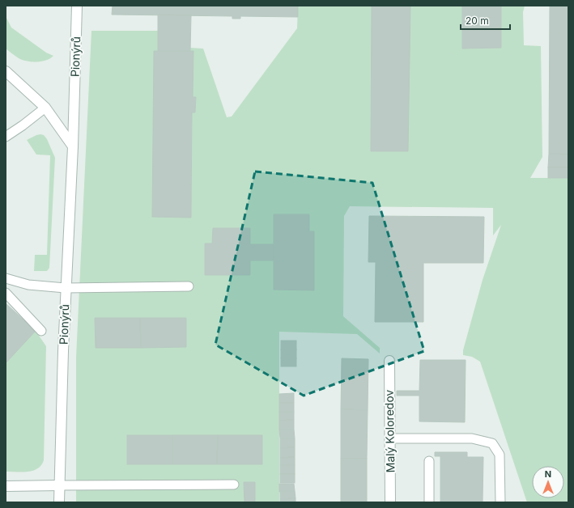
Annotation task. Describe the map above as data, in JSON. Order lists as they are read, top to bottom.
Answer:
{
  "streets": {
    "street": ["Pionýrů", "Malý Koloredov"]
  },
  "scale_bar": "20 m",
  "north": "top"
}
